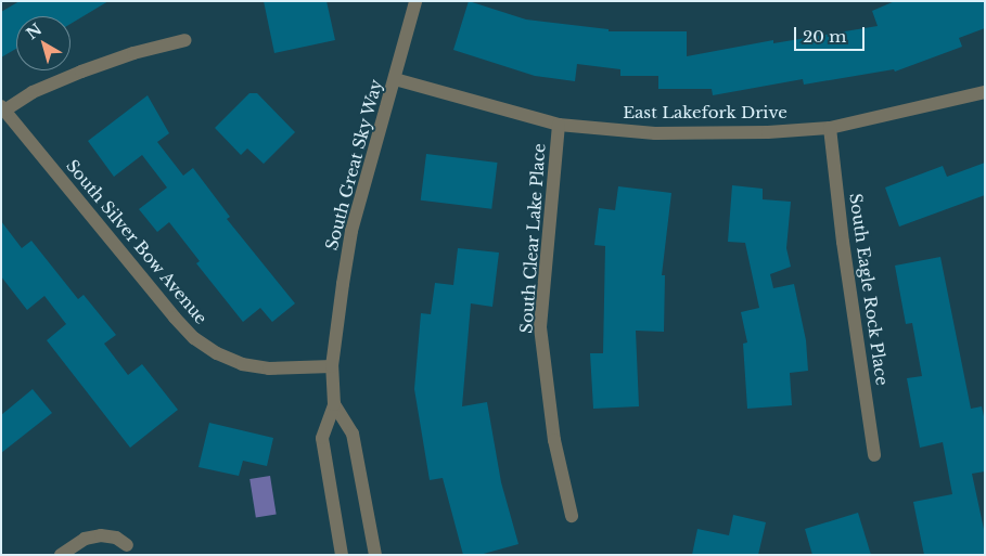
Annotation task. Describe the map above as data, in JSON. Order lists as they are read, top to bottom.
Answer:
{
  "streets": {
    "street": [
      "East Lakefork Drive",
      "South Great Sky Way",
      "South Clear Lake Place",
      "South Silver Bow Avenue",
      "South Eagle Rock Place"
    ]
  },
  "crossings": [
    ["East Lakefork Drive", "South Great Sky Way"],
    ["East Lakefork Drive", "South Clear Lake Place"],
    ["East Lakefork Drive", "South Eagle Rock Place"],
    ["South Great Sky Way", "South Silver Bow Avenue"]
  ],
  "scale_bar": "20 m",
  "north": "top left"
}
